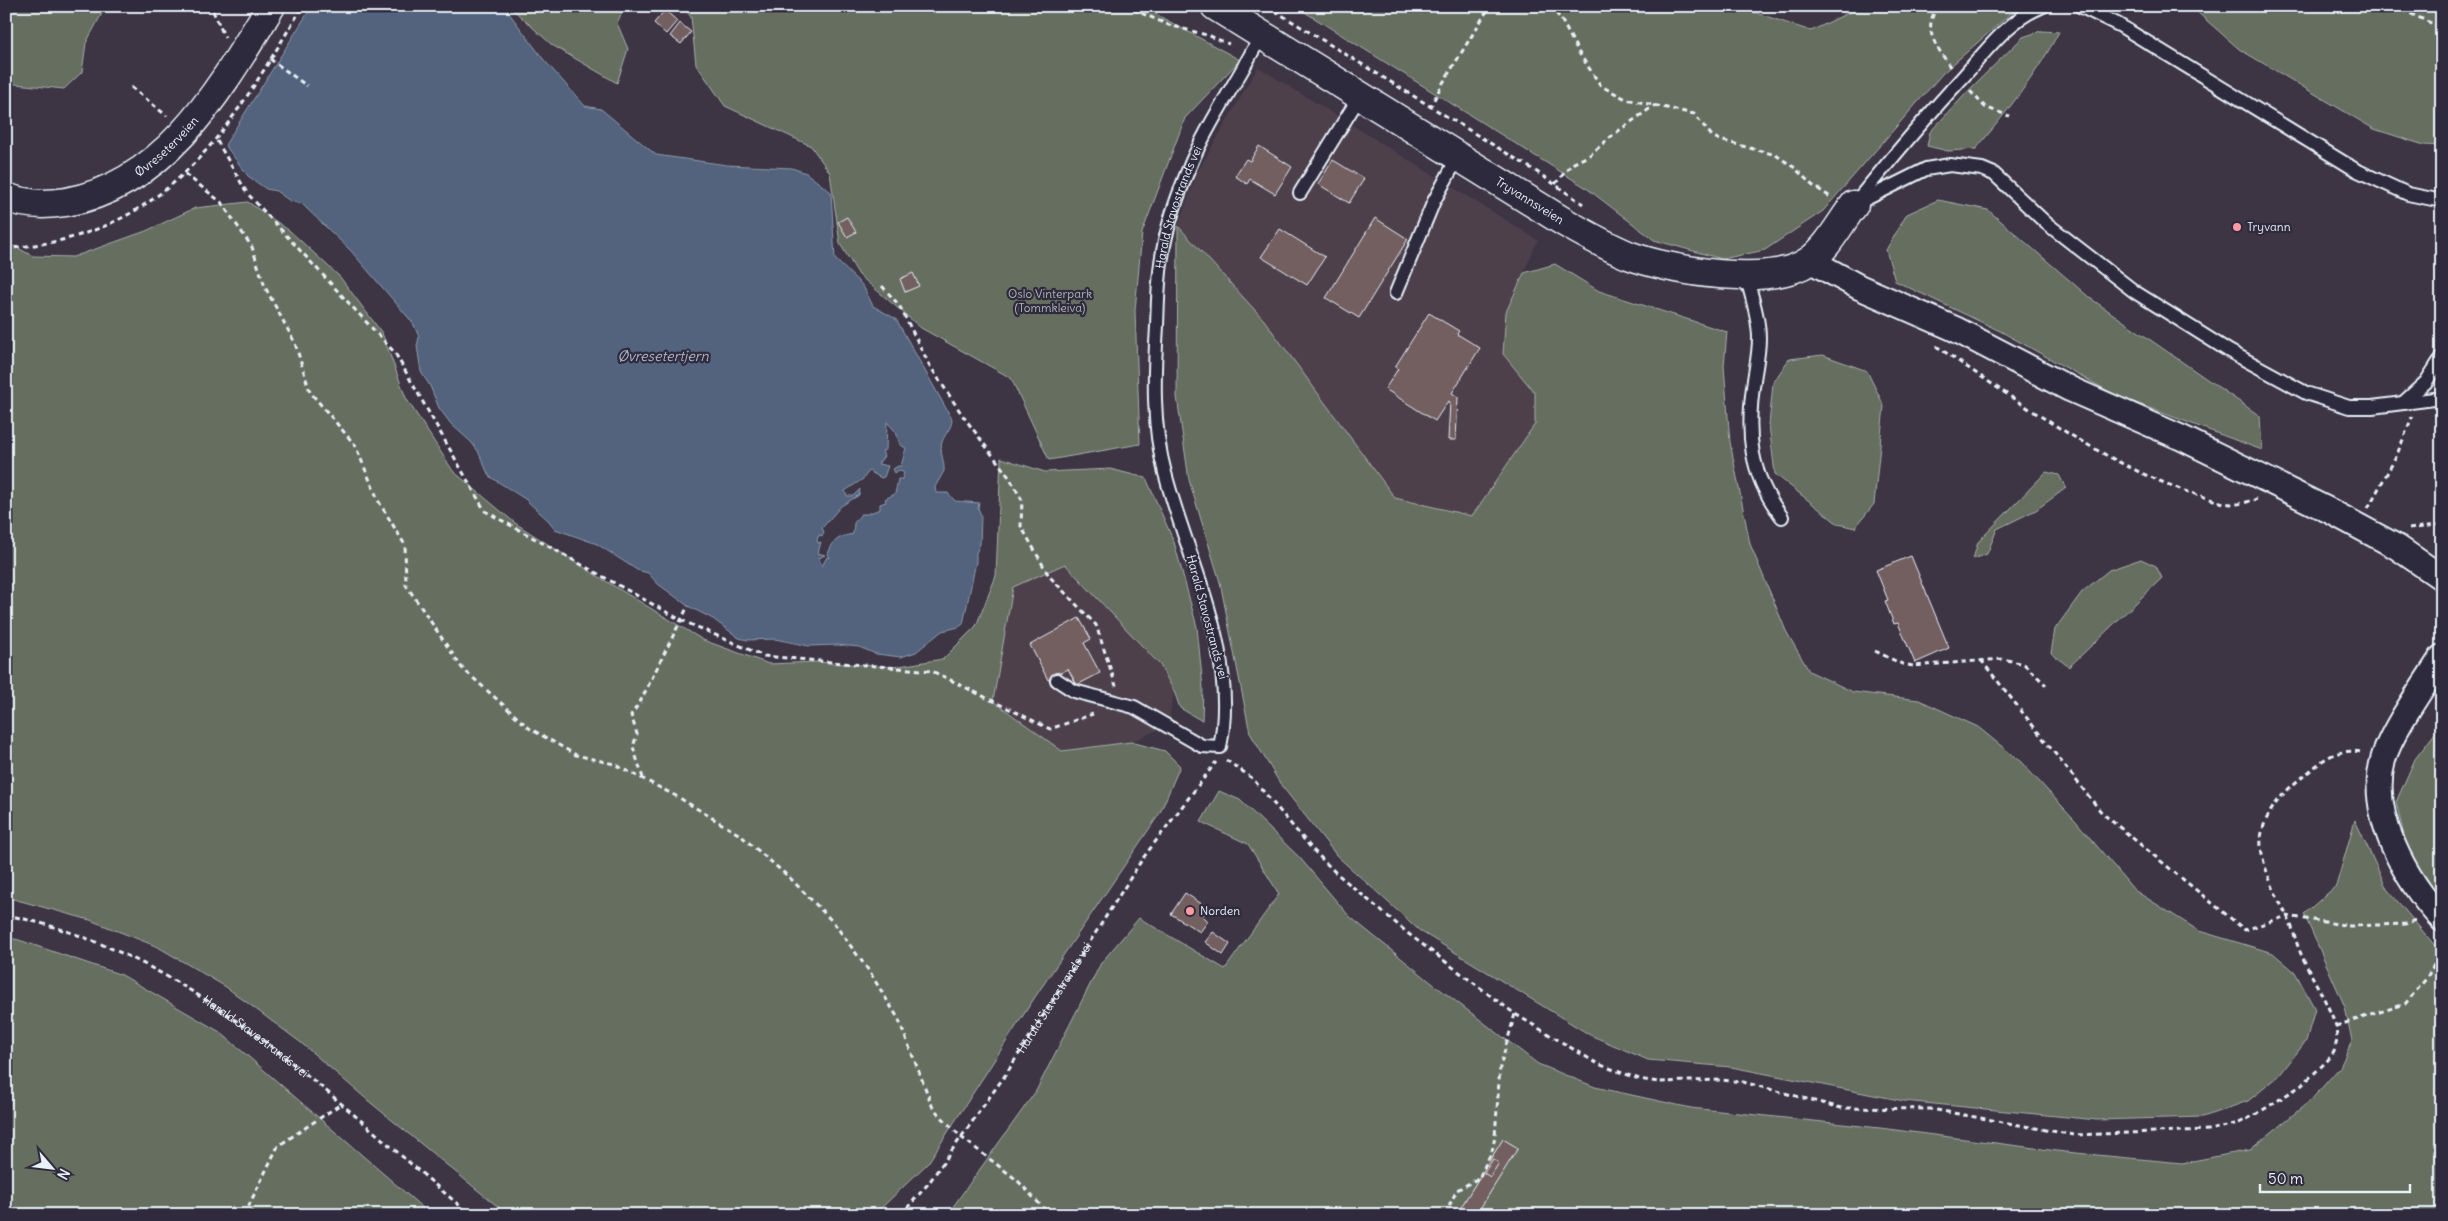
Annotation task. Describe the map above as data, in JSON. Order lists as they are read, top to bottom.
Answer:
{
  "streets": {
    "street": ["Øvreseterveien", "Tryvannsveien"],
    "lane": ["Harald Stavostrands vei"]
  },
  "crossings": [
    ["Tryvannsveien", "Harald Stavostrands vei"]
  ],
  "water": ["Øvresetertjern"],
  "parks": ["Oslo Vinterpark (Tommkleiva)"],
  "places": ["Tryvann", "Norden"],
  "scale_bar": "50 m",
  "north": "bottom right"
}
